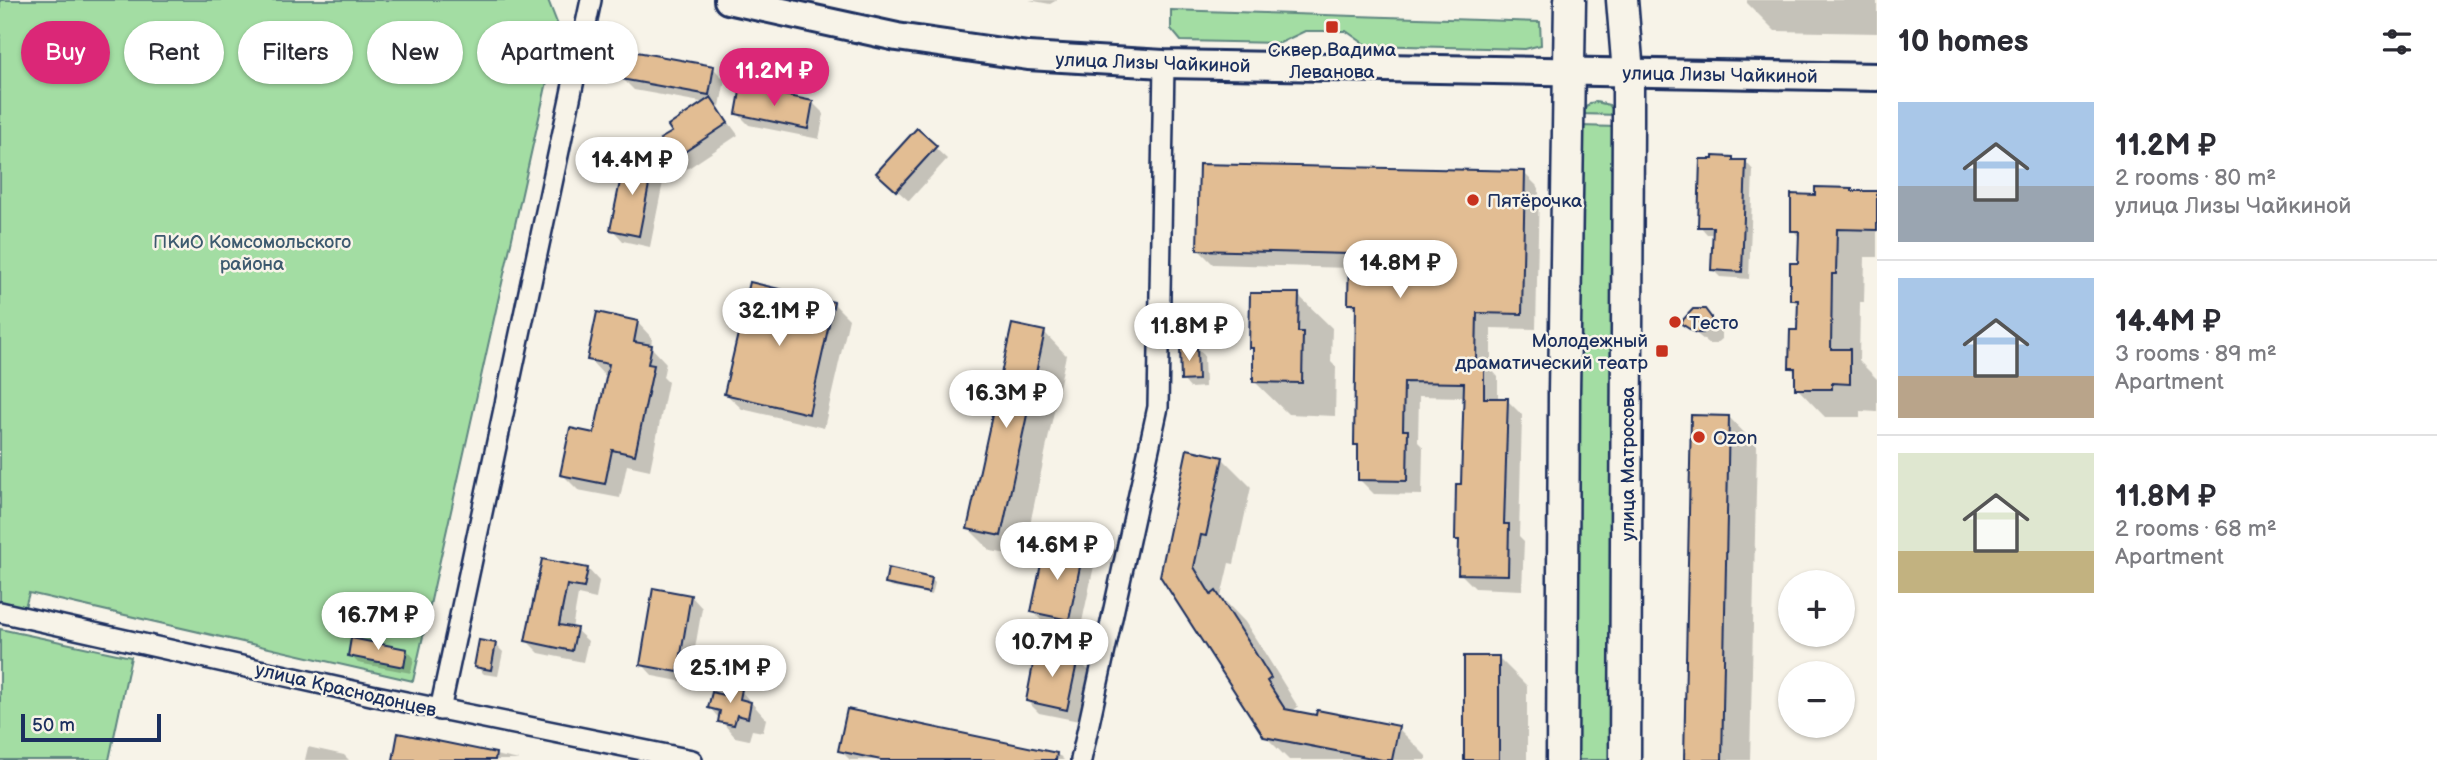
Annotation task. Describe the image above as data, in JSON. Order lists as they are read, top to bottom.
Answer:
{
  "streets": {
    "main road": ["улица Лизы Чайкиной", "улица Матросова"],
    "street": ["улица Краснодонцев"]
  },
  "crossings": [
    ["улица Лизы Чайкиной", "улица Матросова"]
  ],
  "parks": ["ПКиО Комсомольского района"],
  "places": {
    "transit": ["Сквер Вадима Леванова", "Молодежный драматический театр"],
    "other": ["Пятёрочка", "Тесто", "Ozon"]
  },
  "scale_bar": "50 m",
  "page": {
    "heading": "10 homes",
    "chip": [
      "Buy",
      "Rent",
      "Filters",
      "New",
      "Apartment"
    ],
    "price": [
      "11.2M ₽",
      "14.4M ₽",
      "14.8M ₽",
      "32.1M ₽",
      "11.8M ₽",
      "16.3M ₽",
      "14.6M ₽",
      "16.7M ₽",
      "10.7M ₽",
      "25.1M ₽"
    ],
    "list": [
      {
        "name": "11.2M ₽",
        "note": "2 rooms · 80 m² · улица Лизы Чайкиной"
      },
      {
        "name": "14.4M ₽",
        "note": "3 rooms · 89 m² · Apartment"
      },
      {
        "name": "11.8M ₽",
        "note": "2 rooms · 68 m² · Apartment"
      }
    ],
    "map_buttons": ["+", "−"],
    "scale": "50 m"
  }
}
